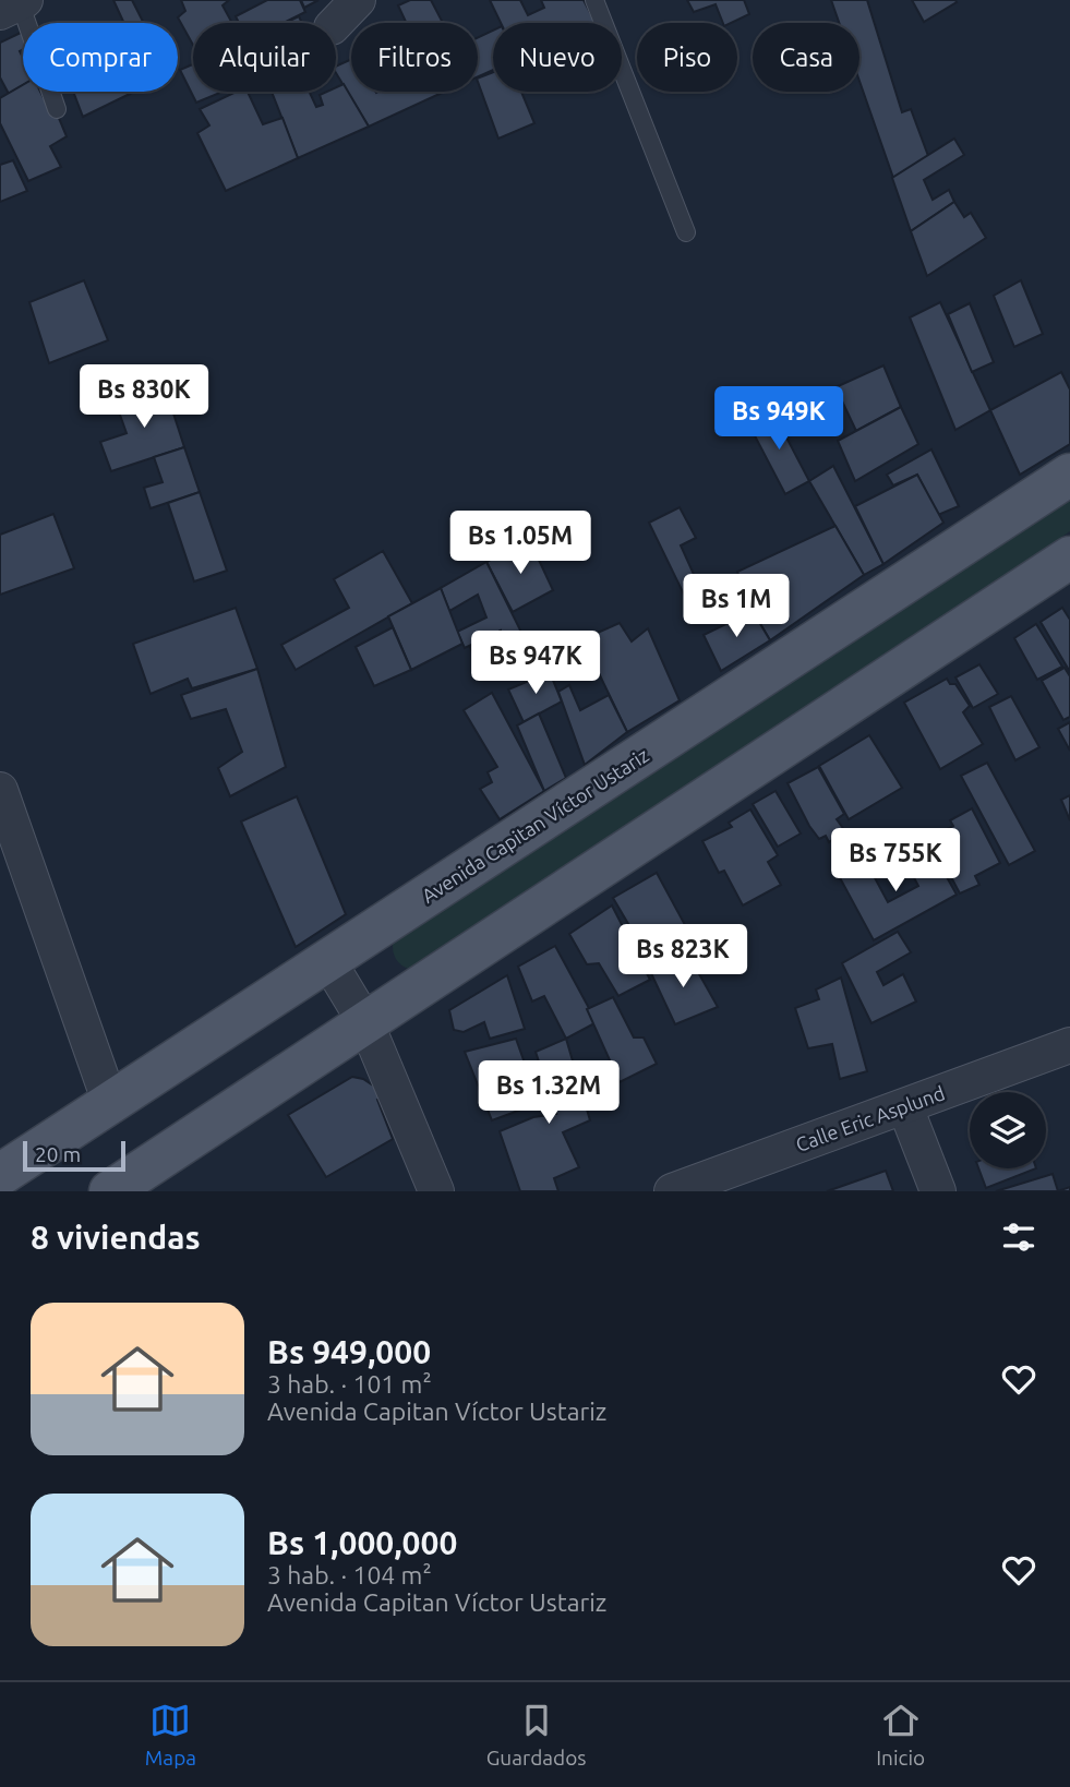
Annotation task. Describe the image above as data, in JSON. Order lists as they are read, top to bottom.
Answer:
{
  "streets": {
    "main road": ["Avenida Capitan Víctor Ustariz"],
    "street": ["Calle Eric Asplund"]
  },
  "scale_bar": "20 m",
  "page": {
    "chip": [
      "Comprar",
      "Alquilar",
      "Filtros",
      "Nuevo",
      "Piso",
      "Casa"
    ],
    "price": [
      "Bs 830K",
      "Bs 949K",
      "Bs 1.05M",
      "Bs 1M",
      "Bs 947K",
      "Bs 755K",
      "Bs 823K",
      "Bs 1.32M"
    ],
    "scale": "20 m",
    "heading": "8 viviendas",
    "list": [
      {
        "name": "Bs 949,000",
        "note": "3 hab. · 101 m² · Avenida Capitan Víctor Ustariz"
      },
      {
        "name": "Bs 1,000,000",
        "note": "3 hab. · 104 m² · Avenida Capitan Víctor Ustariz"
      }
    ],
    "tabs": ["Mapa", "Guardados", "Inicio"]
  }
}
